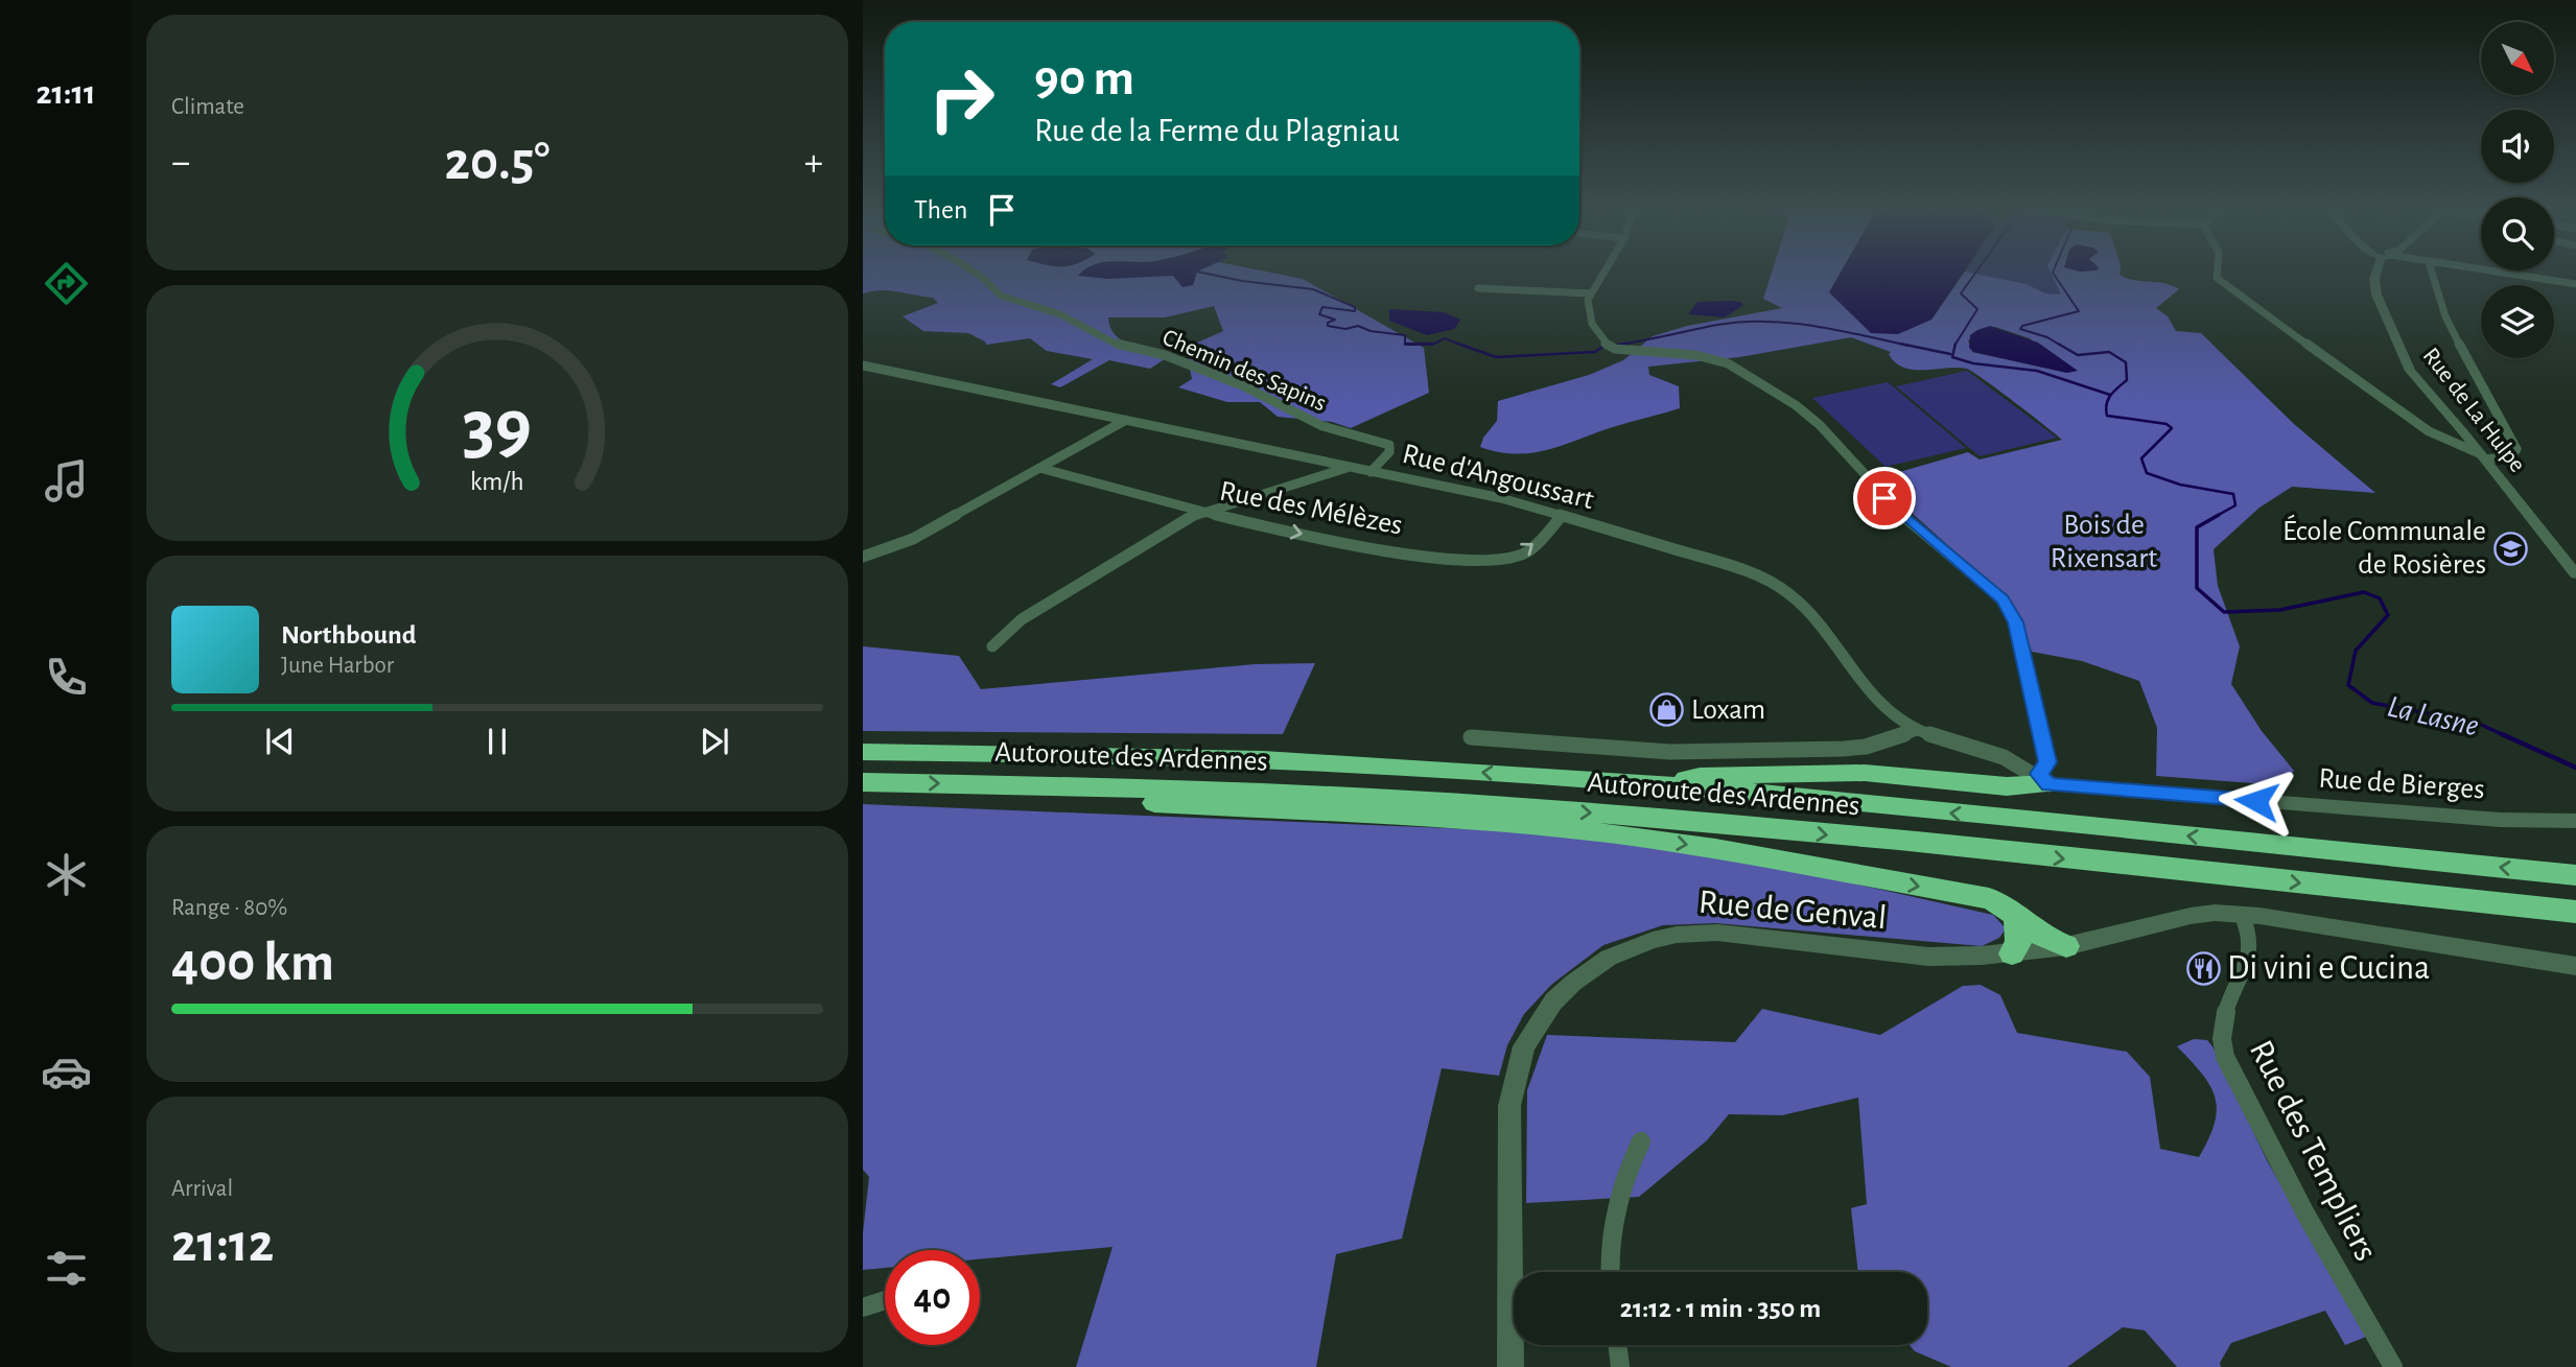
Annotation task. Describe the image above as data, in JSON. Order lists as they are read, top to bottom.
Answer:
{
  "streets": {
    "highway": ["Autoroute des Ardennes"],
    "street": [
      "Chemin des Sapins",
      "Rue de La Hulpe",
      "Rue d'Angoussart",
      "Rue des Mélèzes",
      "Rue de Bierges",
      "Rue de Genval",
      "Rue des Templiers"
    ]
  },
  "crossings": [
    ["Chemin des Sapins", "Rue d'Angoussart"],
    ["Rue d'Angoussart", "Rue des Mélèzes"],
    ["Rue d'Angoussart", "Rue de Bierges"],
    ["Rue de Genval", "Rue des Templiers"]
  ],
  "water": ["La Lasne"],
  "parks": ["Bois de Rixensart"],
  "places": {
    "school or university": ["École Communale de Rosières"],
    "shop": ["Loxam"],
    "restaurant": ["Di vini e Cucina"]
  },
  "north": "bottom right",
  "page": {
    "tabs": "21:11",
    "tile": [
      "Climate",
      ["Range · 80%", "400 km"],
      ["Arrival", "21:12"]
    ],
    "turn": ["90 m", "Rue de la Ferme du Plagniau"],
    "heat": ["−", "20.5°", "+"],
    "then": "Then",
    "song": ["Northbound", "June Harbor"],
    "limit": "40",
    "trip": "21:12 · 1 min · 350 m",
    "gauge": ["39", "km/h"]
  }
}
